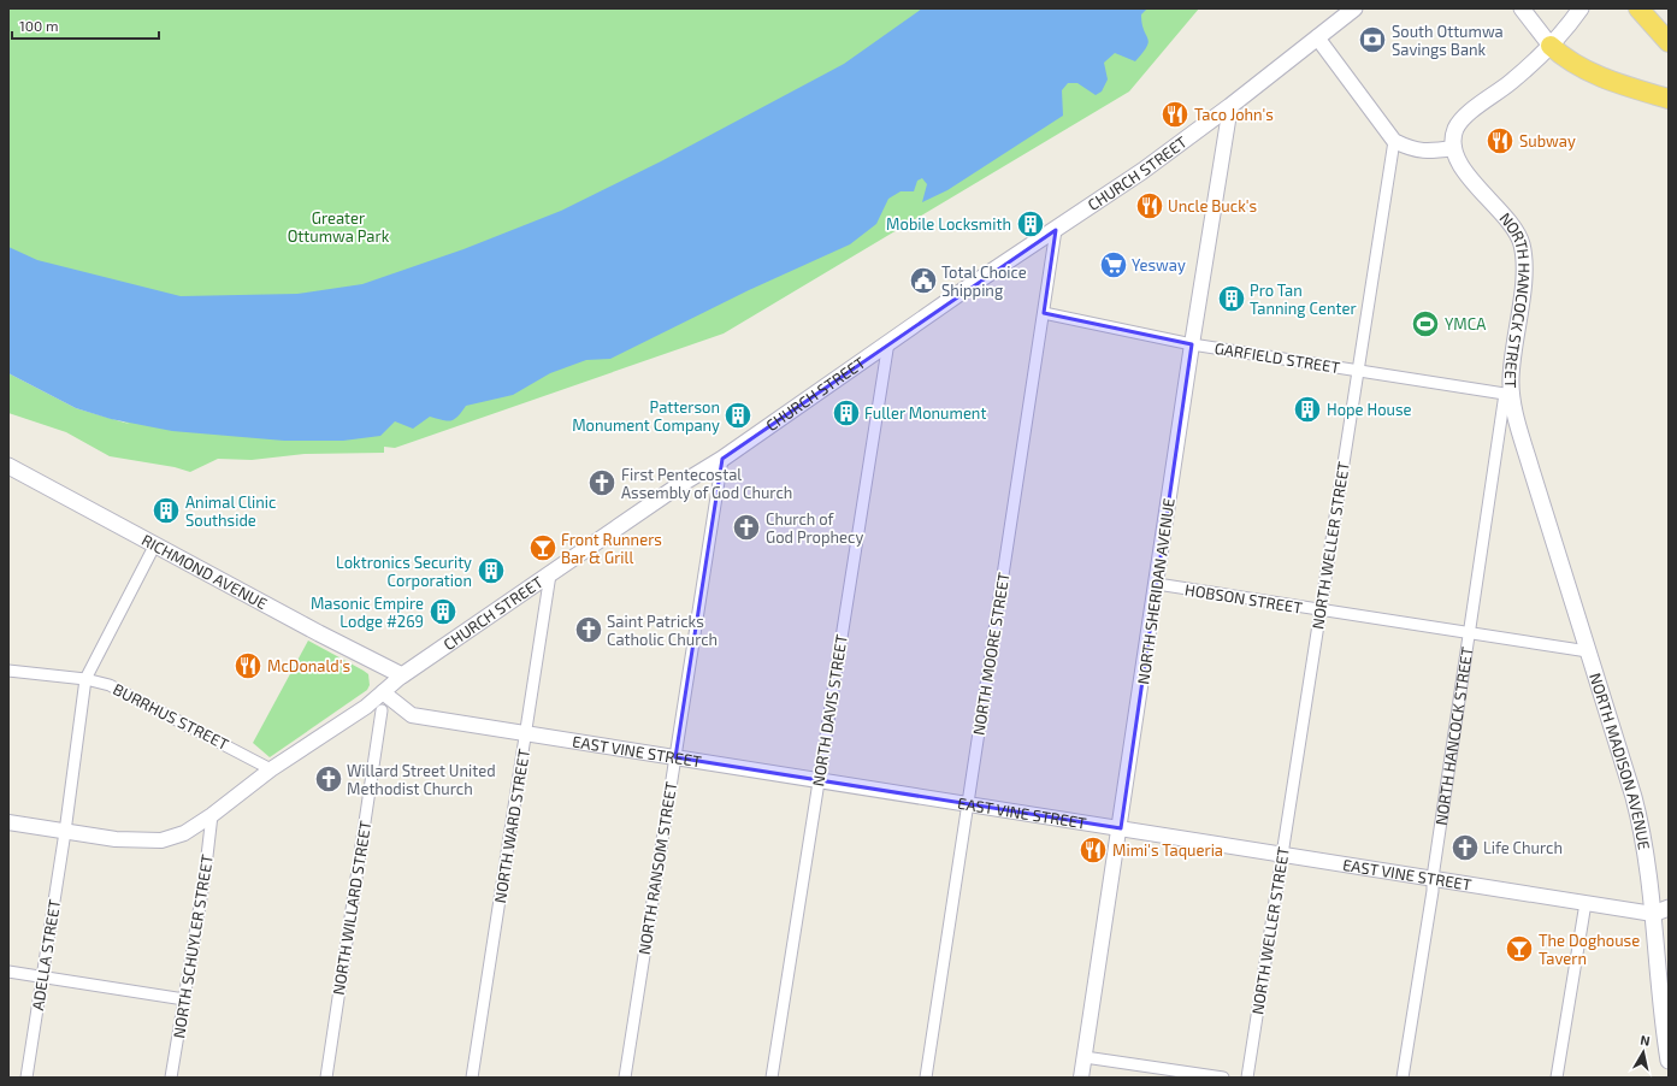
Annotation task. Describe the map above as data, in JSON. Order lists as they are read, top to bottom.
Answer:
{
  "streets": {
    "main road": [
      "CHURCH STREET",
      "NORTH HANCOCK STREET",
      "RICHMOND AVENUE",
      "NORTH MADISON AVENUE"
    ],
    "street": [
      "GARFIELD STREET",
      "NORTH WELLER STREET",
      "NORTH SHERIDAN AVENUE",
      "HOBSON STREET",
      "NORTH MOORE STREET",
      "NORTH DAVIS STREET",
      "BURRHUS STREET",
      "EAST VINE STREET",
      "NORTH WARD STREET",
      "NORTH RANSOM STREET",
      "NORTH WILLARD STREET",
      "NORTH SCHUYLER STREET",
      "ADELLA STREET"
    ]
  },
  "crossings": [
    ["CHURCH STREET", "RICHMOND AVENUE"],
    ["CHURCH STREET", "NORTH SHERIDAN AVENUE"],
    ["CHURCH STREET", "NORTH MOORE STREET"],
    ["CHURCH STREET", "NORTH DAVIS STREET"],
    ["CHURCH STREET", "BURRHUS STREET"],
    ["CHURCH STREET", "EAST VINE STREET"],
    ["CHURCH STREET", "NORTH WARD STREET"],
    ["CHURCH STREET", "NORTH RANSOM STREET"],
    ["CHURCH STREET", "NORTH SCHUYLER STREET"],
    ["CHURCH STREET", "ADELLA STREET"],
    ["NORTH HANCOCK STREET", "GARFIELD STREET"],
    ["NORTH HANCOCK STREET", "HOBSON STREET"],
    ["NORTH HANCOCK STREET", "EAST VINE STREET"],
    ["NORTH HANCOCK STREET", "NORTH MADISON AVENUE"],
    ["GARFIELD STREET", "NORTH WELLER STREET"],
    ["GARFIELD STREET", "NORTH SHERIDAN AVENUE"],
    ["GARFIELD STREET", "NORTH MOORE STREET"],
    ["NORTH WELLER STREET", "HOBSON STREET"],
    ["NORTH WELLER STREET", "EAST VINE STREET"],
    ["RICHMOND AVENUE", "ADELLA STREET"],
    ["NORTH SHERIDAN AVENUE", "HOBSON STREET"],
    ["NORTH SHERIDAN AVENUE", "EAST VINE STREET"],
    ["HOBSON STREET", "NORTH MADISON AVENUE"],
    ["NORTH MOORE STREET", "EAST VINE STREET"],
    ["NORTH DAVIS STREET", "EAST VINE STREET"],
    ["BURRHUS STREET", "ADELLA STREET"],
    ["EAST VINE STREET", "NORTH MADISON AVENUE"],
    ["EAST VINE STREET", "NORTH WARD STREET"],
    ["EAST VINE STREET", "NORTH RANSOM STREET"]
  ],
  "parks": ["Greater Ottumwa Park"],
  "places": {
    "bank": ["South Ottumwa Savings Bank"],
    "restaurant": [
      "Taco John's",
      "Subway",
      "Uncle Buck's",
      "McDonald's",
      "Mimi's Taqueria"
    ],
    "building": [
      "Mobile Locksmith",
      "Pro Tan Tanning Center",
      "Hope House",
      "Fuller Monument",
      "Patterson Monument Company",
      "Animal Clinic Southside",
      "Loktronics Security Corporation",
      "Masonic Empire Lodge #269"
    ],
    "supermarket": ["Yesway"],
    "public building": ["Total Choice Shipping"],
    "sports": ["YMCA"],
    "church": [
      "First Pentecostal Assembly of God Church",
      "Church of God Prophecy",
      "Saint Patricks Catholic Church",
      "Willard Street United Methodist Church",
      "Life Church"
    ],
    "bar": ["Front Runners Bar & Grill", "The Doghouse Tavern"]
  },
  "scale_bar": "100 m",
  "north": "top"
}
